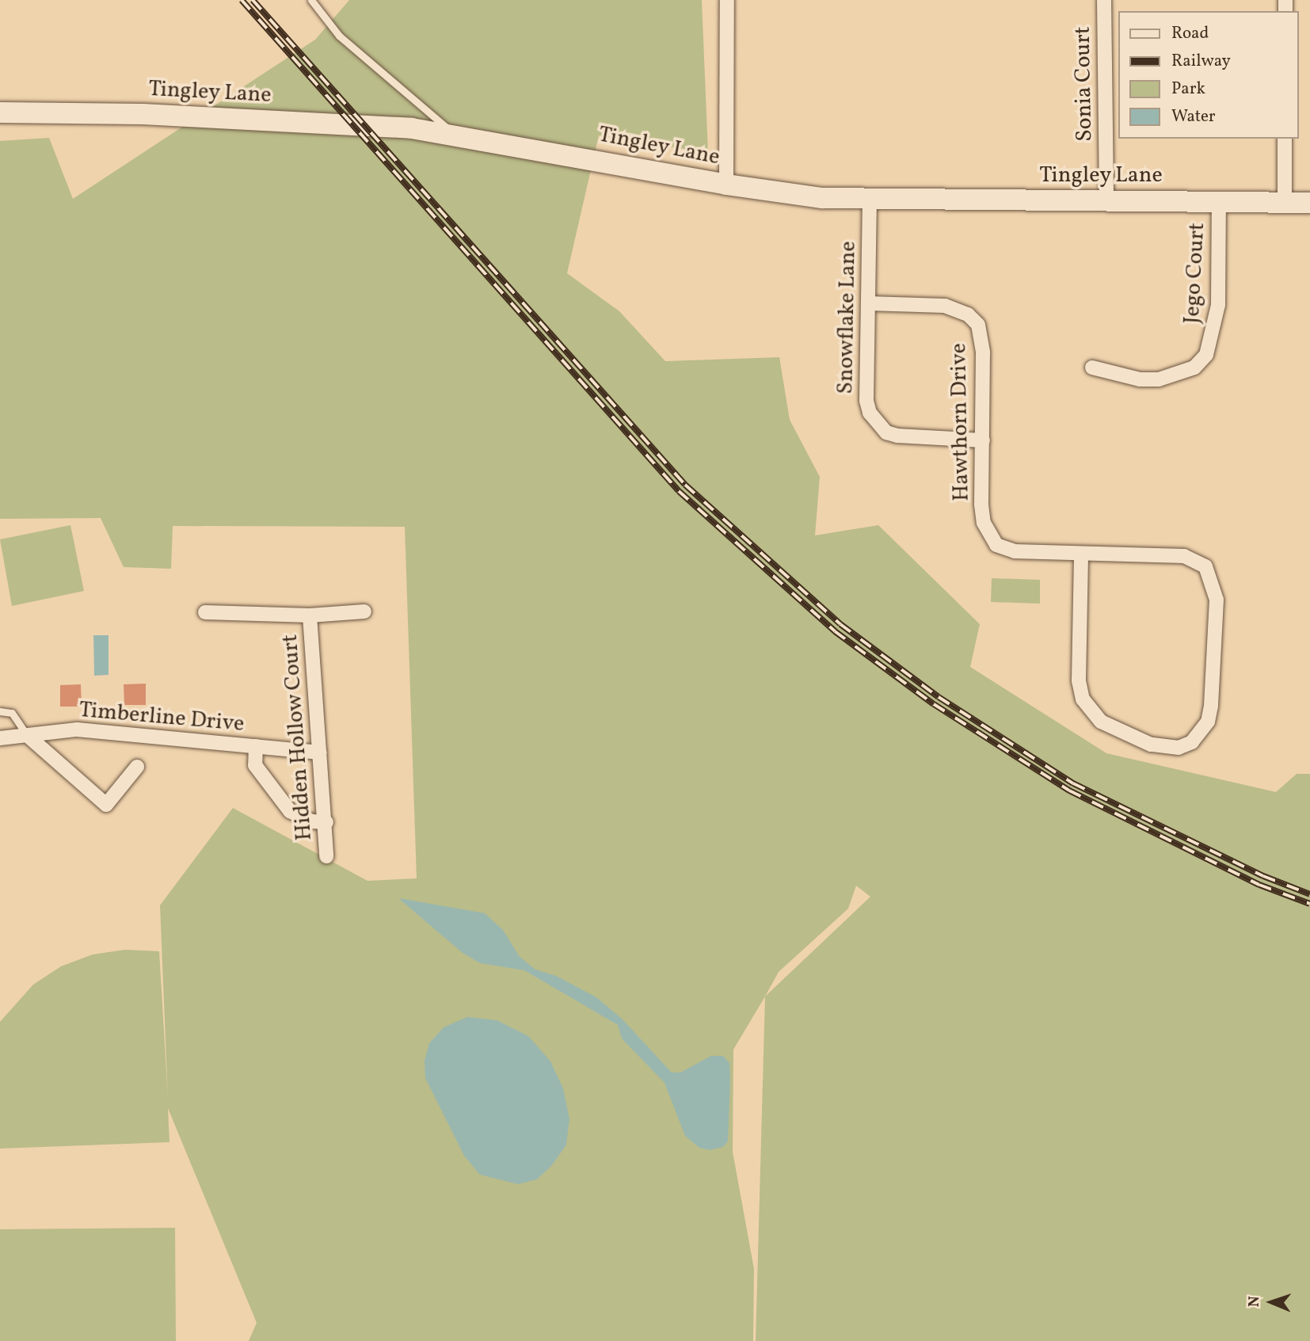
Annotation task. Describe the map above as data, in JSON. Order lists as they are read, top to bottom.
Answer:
{
  "streets": {
    "street": [
      "Sonia Court",
      "Tingley Lane",
      "Jego Court",
      "Snowflake Lane",
      "Hawthorn Drive",
      "Timberline Drive",
      "Hidden Hollow Court"
    ]
  },
  "crossings": [
    ["Sonia Court", "Tingley Lane"],
    ["Tingley Lane", "Jego Court"],
    ["Tingley Lane", "Snowflake Lane"],
    ["Snowflake Lane", "Hawthorn Drive"],
    ["Timberline Drive", "Hidden Hollow Court"]
  ],
  "legend": [
    "Road",
    "Railway",
    "Park",
    "Water"
  ],
  "north": "left"
}
